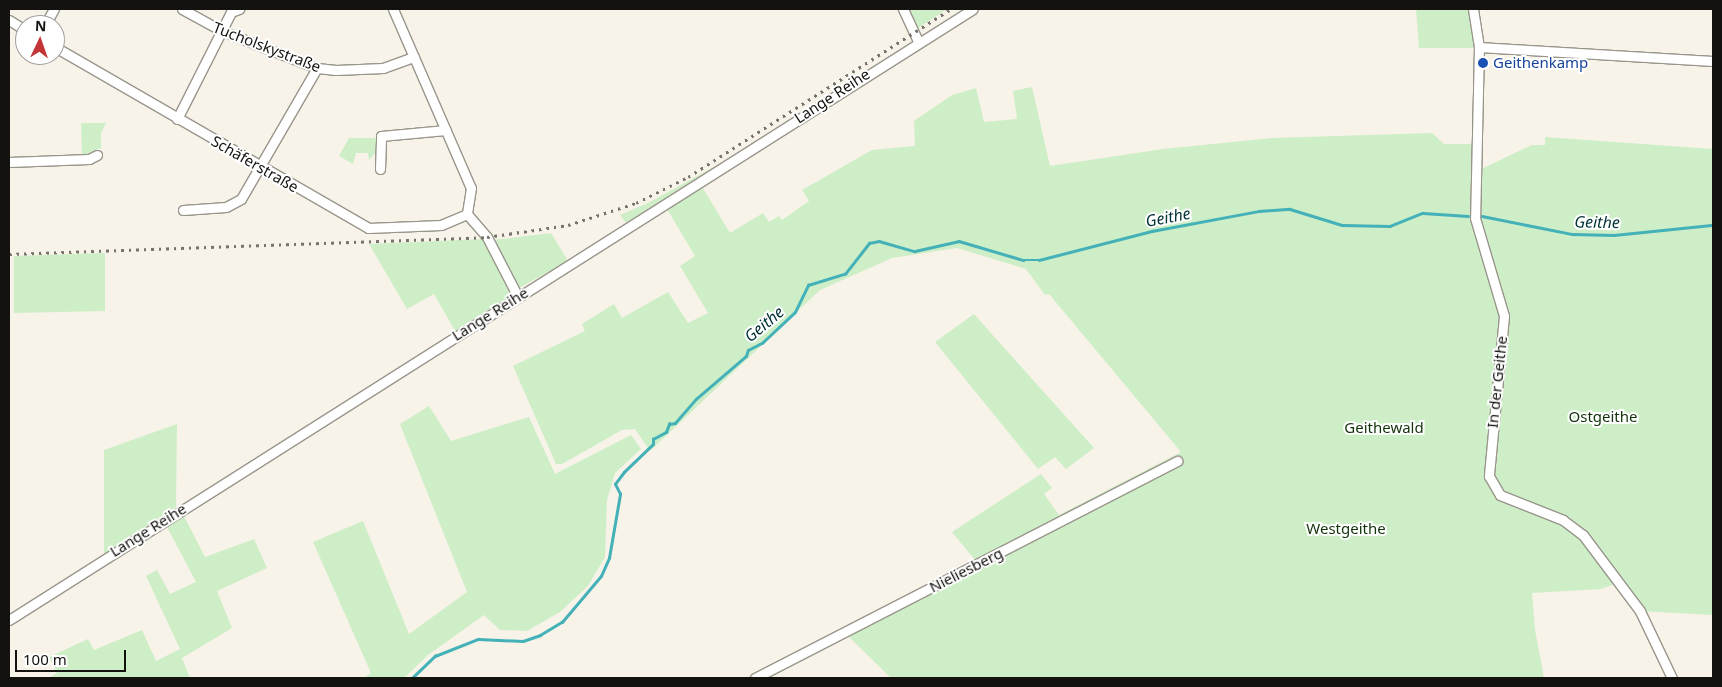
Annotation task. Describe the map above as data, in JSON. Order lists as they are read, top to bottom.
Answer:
{
  "streets": {
    "street": [
      "Tucholskystraße",
      "Lange Reihe",
      "Schäferstraße",
      "In der Geithe",
      "Nieliesberg"
    ]
  },
  "water": ["Geithe"],
  "parks": ["Ostgeithe", "Geithewald", "Westgeithe"],
  "places": ["Geithenkamp"],
  "scale_bar": "100 m",
  "north": "top"
}
